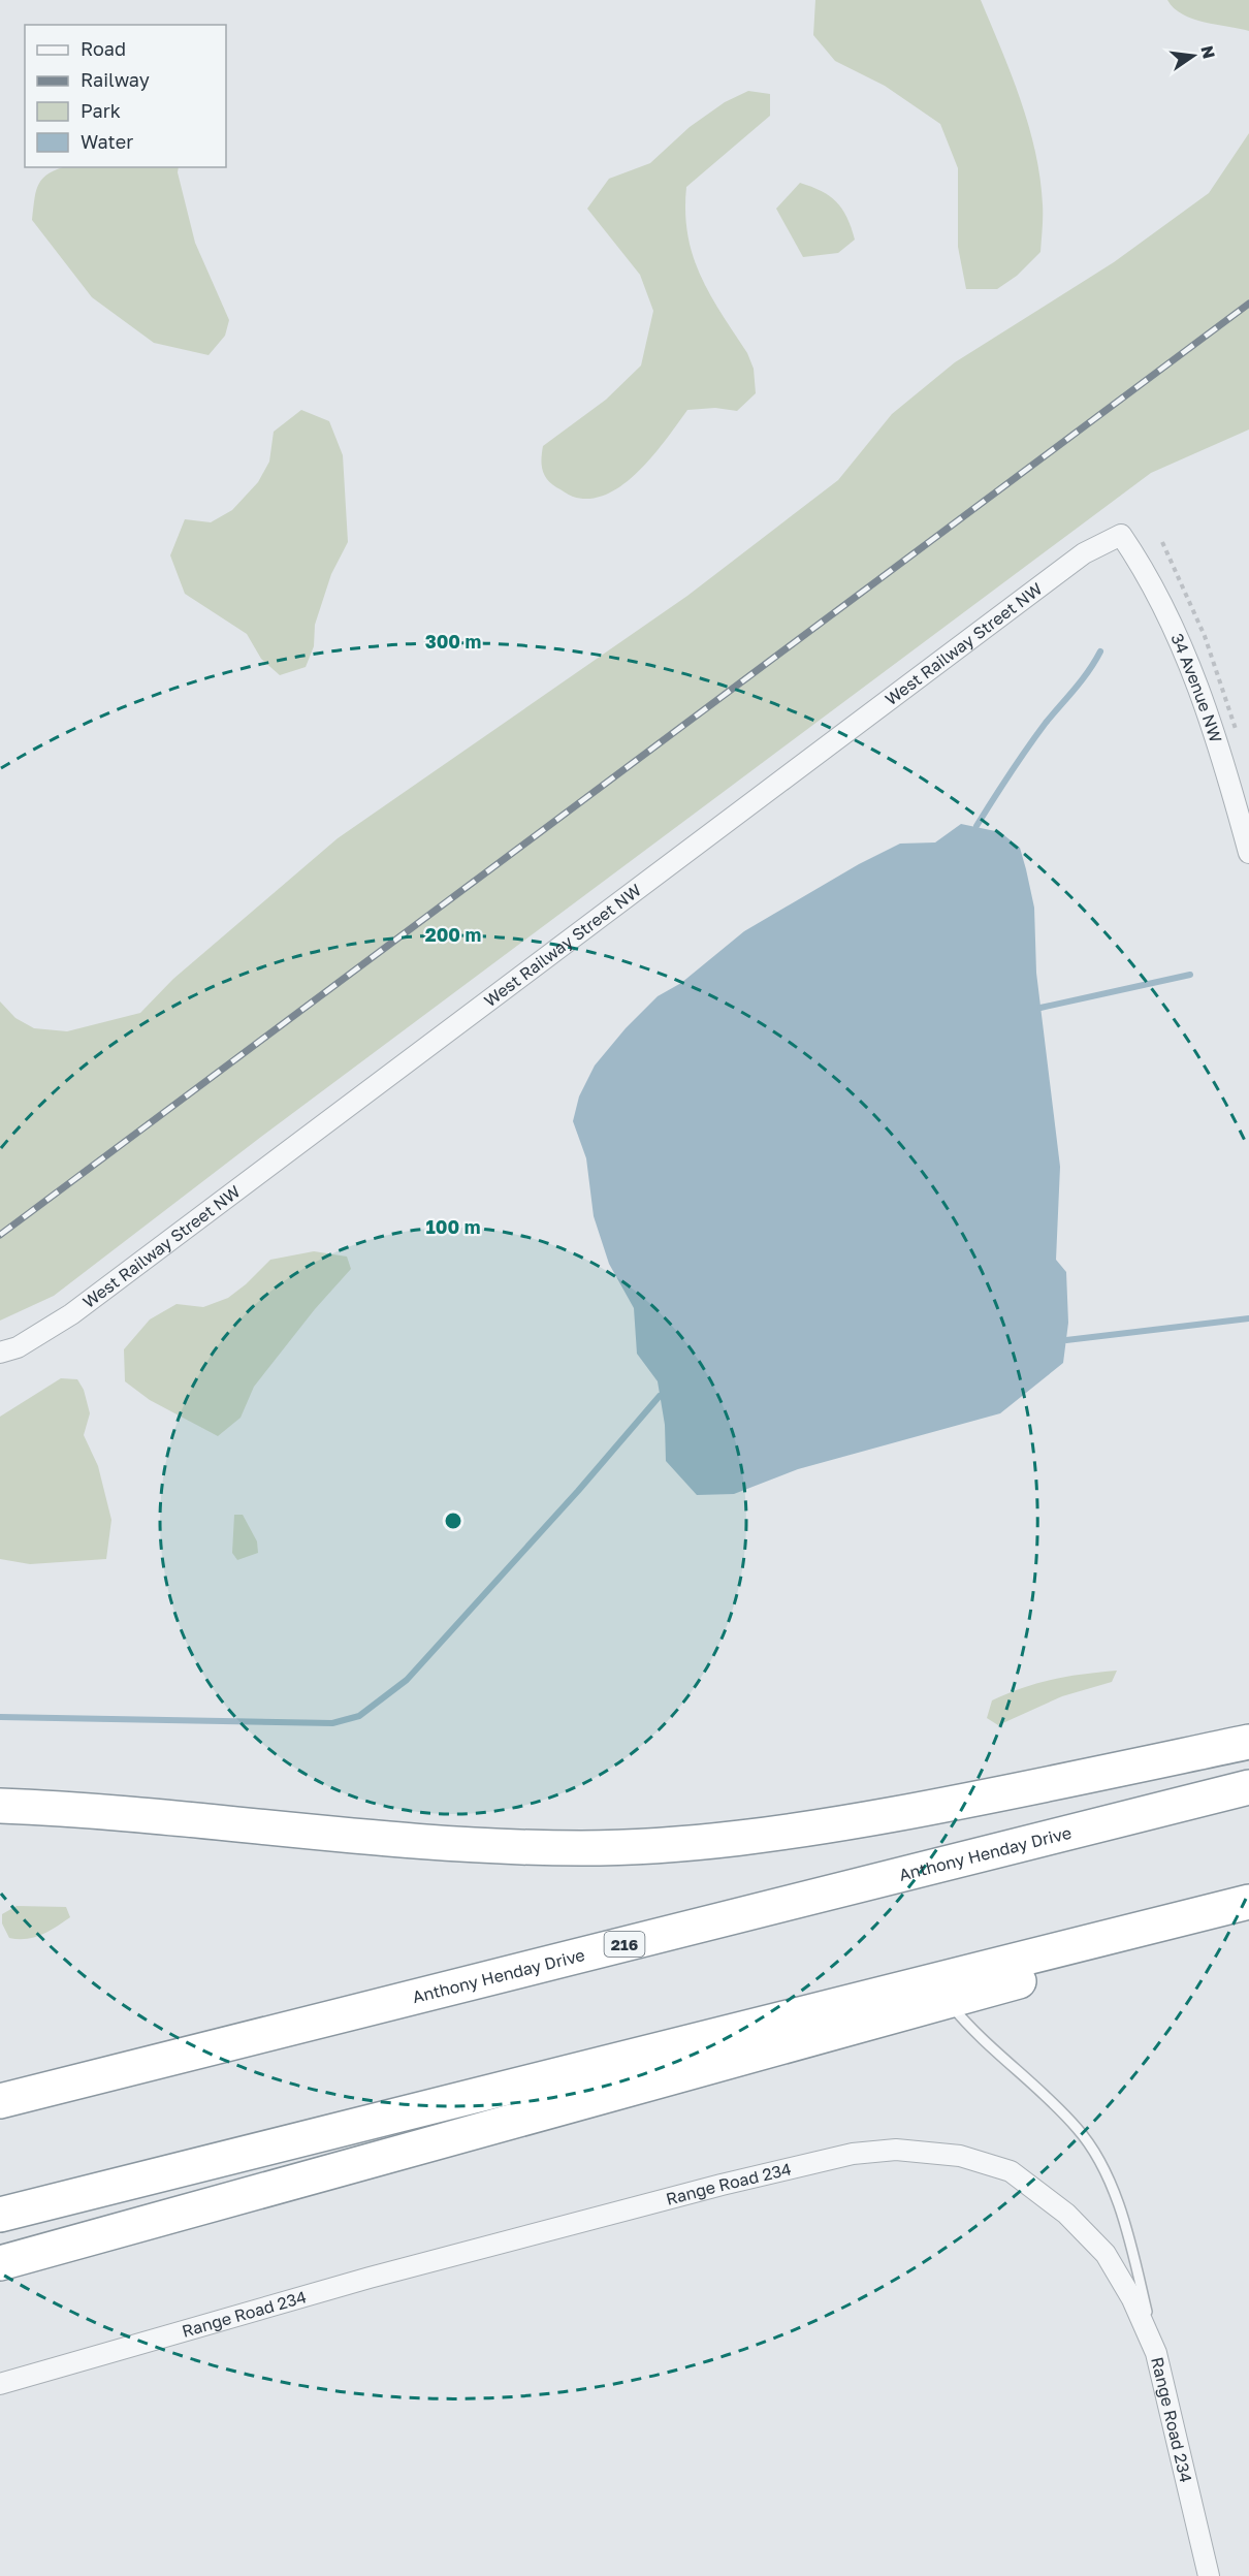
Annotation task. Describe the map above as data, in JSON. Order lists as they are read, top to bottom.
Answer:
{
  "streets": {
    "highway": ["Anthony Henday Drive", "216"],
    "street": ["West Railway Street NW", "34 Avenue NW", "Range Road 234"]
  },
  "crossings": [
    ["West Railway Street NW", "34 Avenue NW"]
  ],
  "legend": [
    "Road",
    "Railway",
    "Park",
    "Water"
  ],
  "north": "right",
  "rings": ["300 m", "200 m", "100 m"]
}
